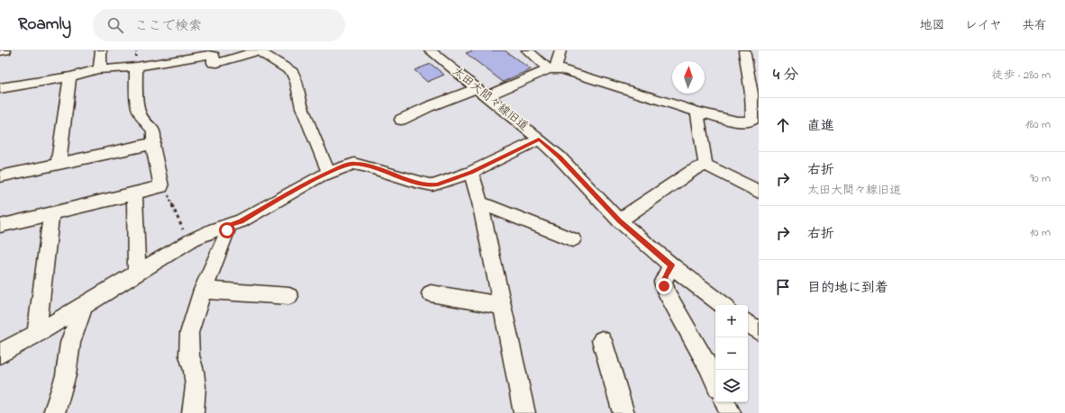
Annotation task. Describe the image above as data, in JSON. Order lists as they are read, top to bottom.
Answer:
{
  "streets": {
    "street": ["太田大間々線旧道"]
  },
  "north": "top",
  "page": {
    "header": "Roamly",
    "search": "ここで検索",
    "nav": ["地図", "レイヤ", "共有"],
    "heading": ["4 分", "徒歩 · 280 m"],
    "list": [
      ["直進", "180 m"],
      ["右折", "太田大間々線旧道", "90 m"],
      ["右折", "10 m"],
      "目的地に到着"
    ],
    "map_buttons": ["+", "−"]
  }
}
